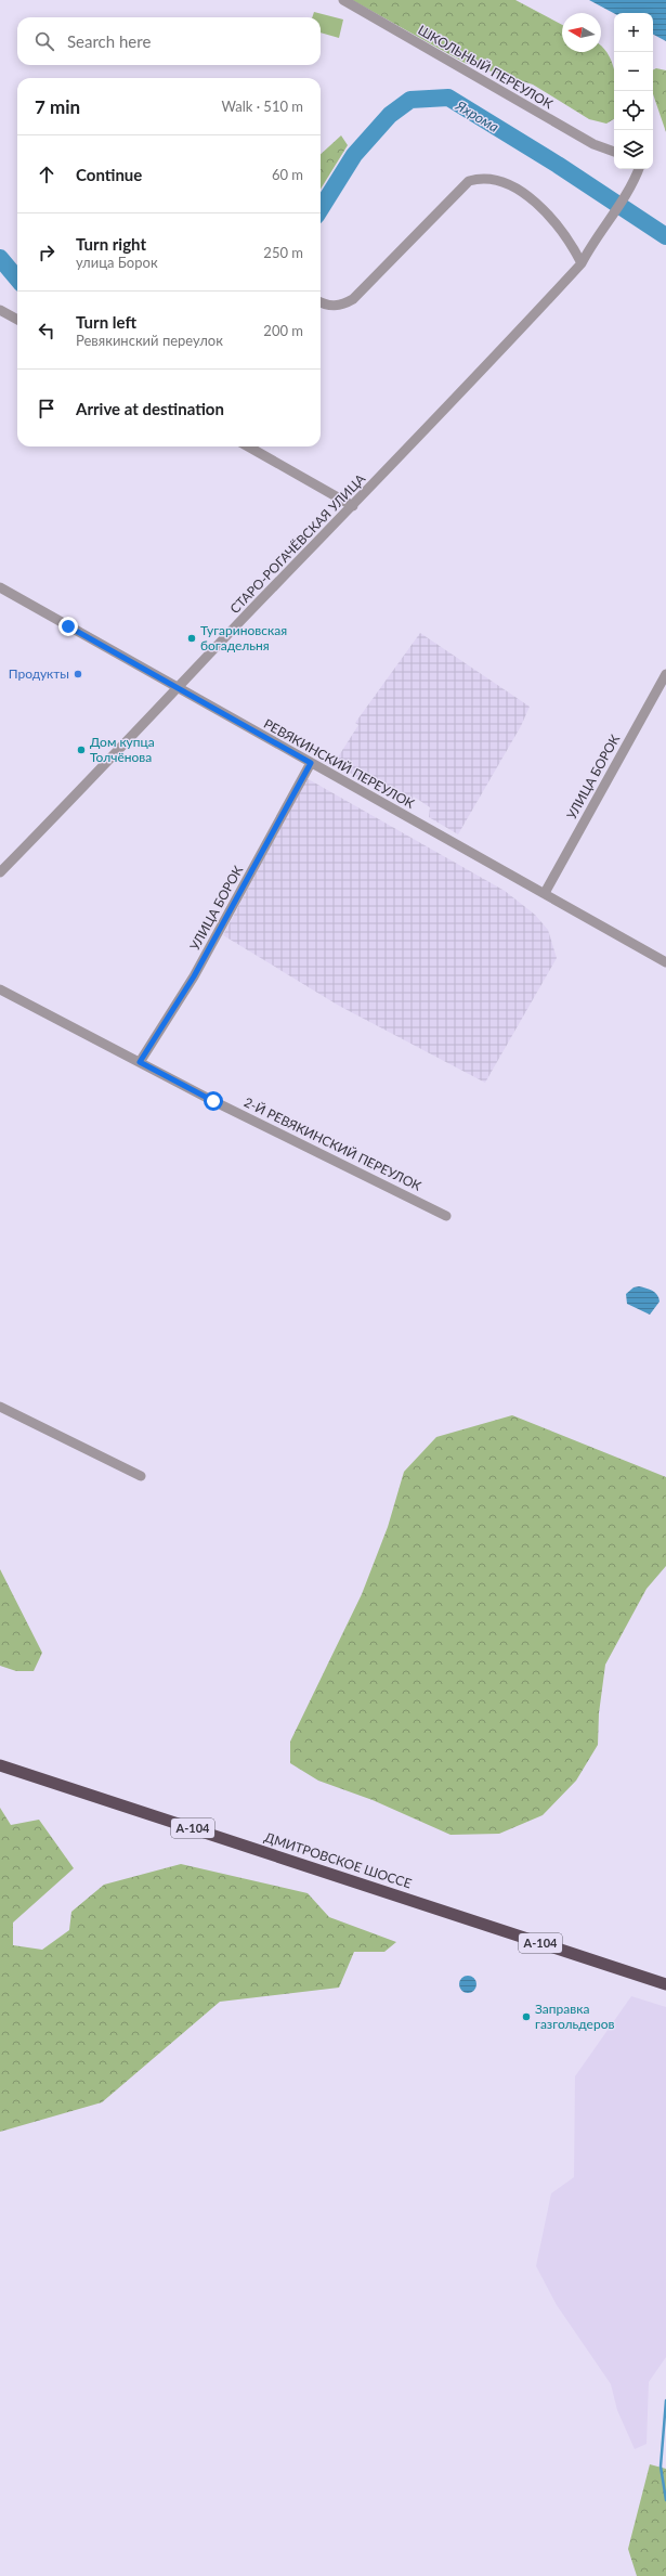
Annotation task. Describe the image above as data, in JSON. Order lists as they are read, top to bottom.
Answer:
{
  "streets": {
    "highway": ["А-104", "ДМИТРОВСКОЕ ШОССЕ"],
    "street": [
      "ШКОЛЬНЫЙ ПЕРЕУЛОК",
      "СТАРО-РОГАЧЁВСКАЯ УЛИЦА",
      "РЕВЯКИНСКИЙ ПЕРЕУЛОК",
      "УЛИЦА БОРОК",
      "2-Й РЕВЯКИНСКИЙ ПЕРЕУЛОК"
    ]
  },
  "crossings": [
    ["СТАРО-РОГАЧЁВСКАЯ УЛИЦА", "РЕВЯКИНСКИЙ ПЕРЕУЛОК"],
    ["РЕВЯКИНСКИЙ ПЕРЕУЛОК", "УЛИЦА БОРОК"],
    ["УЛИЦА БОРОК", "2-Й РЕВЯКИНСКИЙ ПЕРЕУЛОК"]
  ],
  "water": ["Яхрома"],
  "places": [
    "Тугариновская богадельня",
    "Продукты",
    "Дом купца Толчёнова",
    "Заправка газгольдеров"
  ],
  "north": "left",
  "page": {
    "map_buttons": ["+", "−"],
    "search": "Search here",
    "heading": ["7 min", "Walk · 510 m"],
    "list": [
      ["Continue", "60 m"],
      ["Turn right", "улица Борок", "250 m"],
      ["Turn left", "Ревякинский переулок", "200 m"],
      "Arrive at destination"
    ]
  }
}
